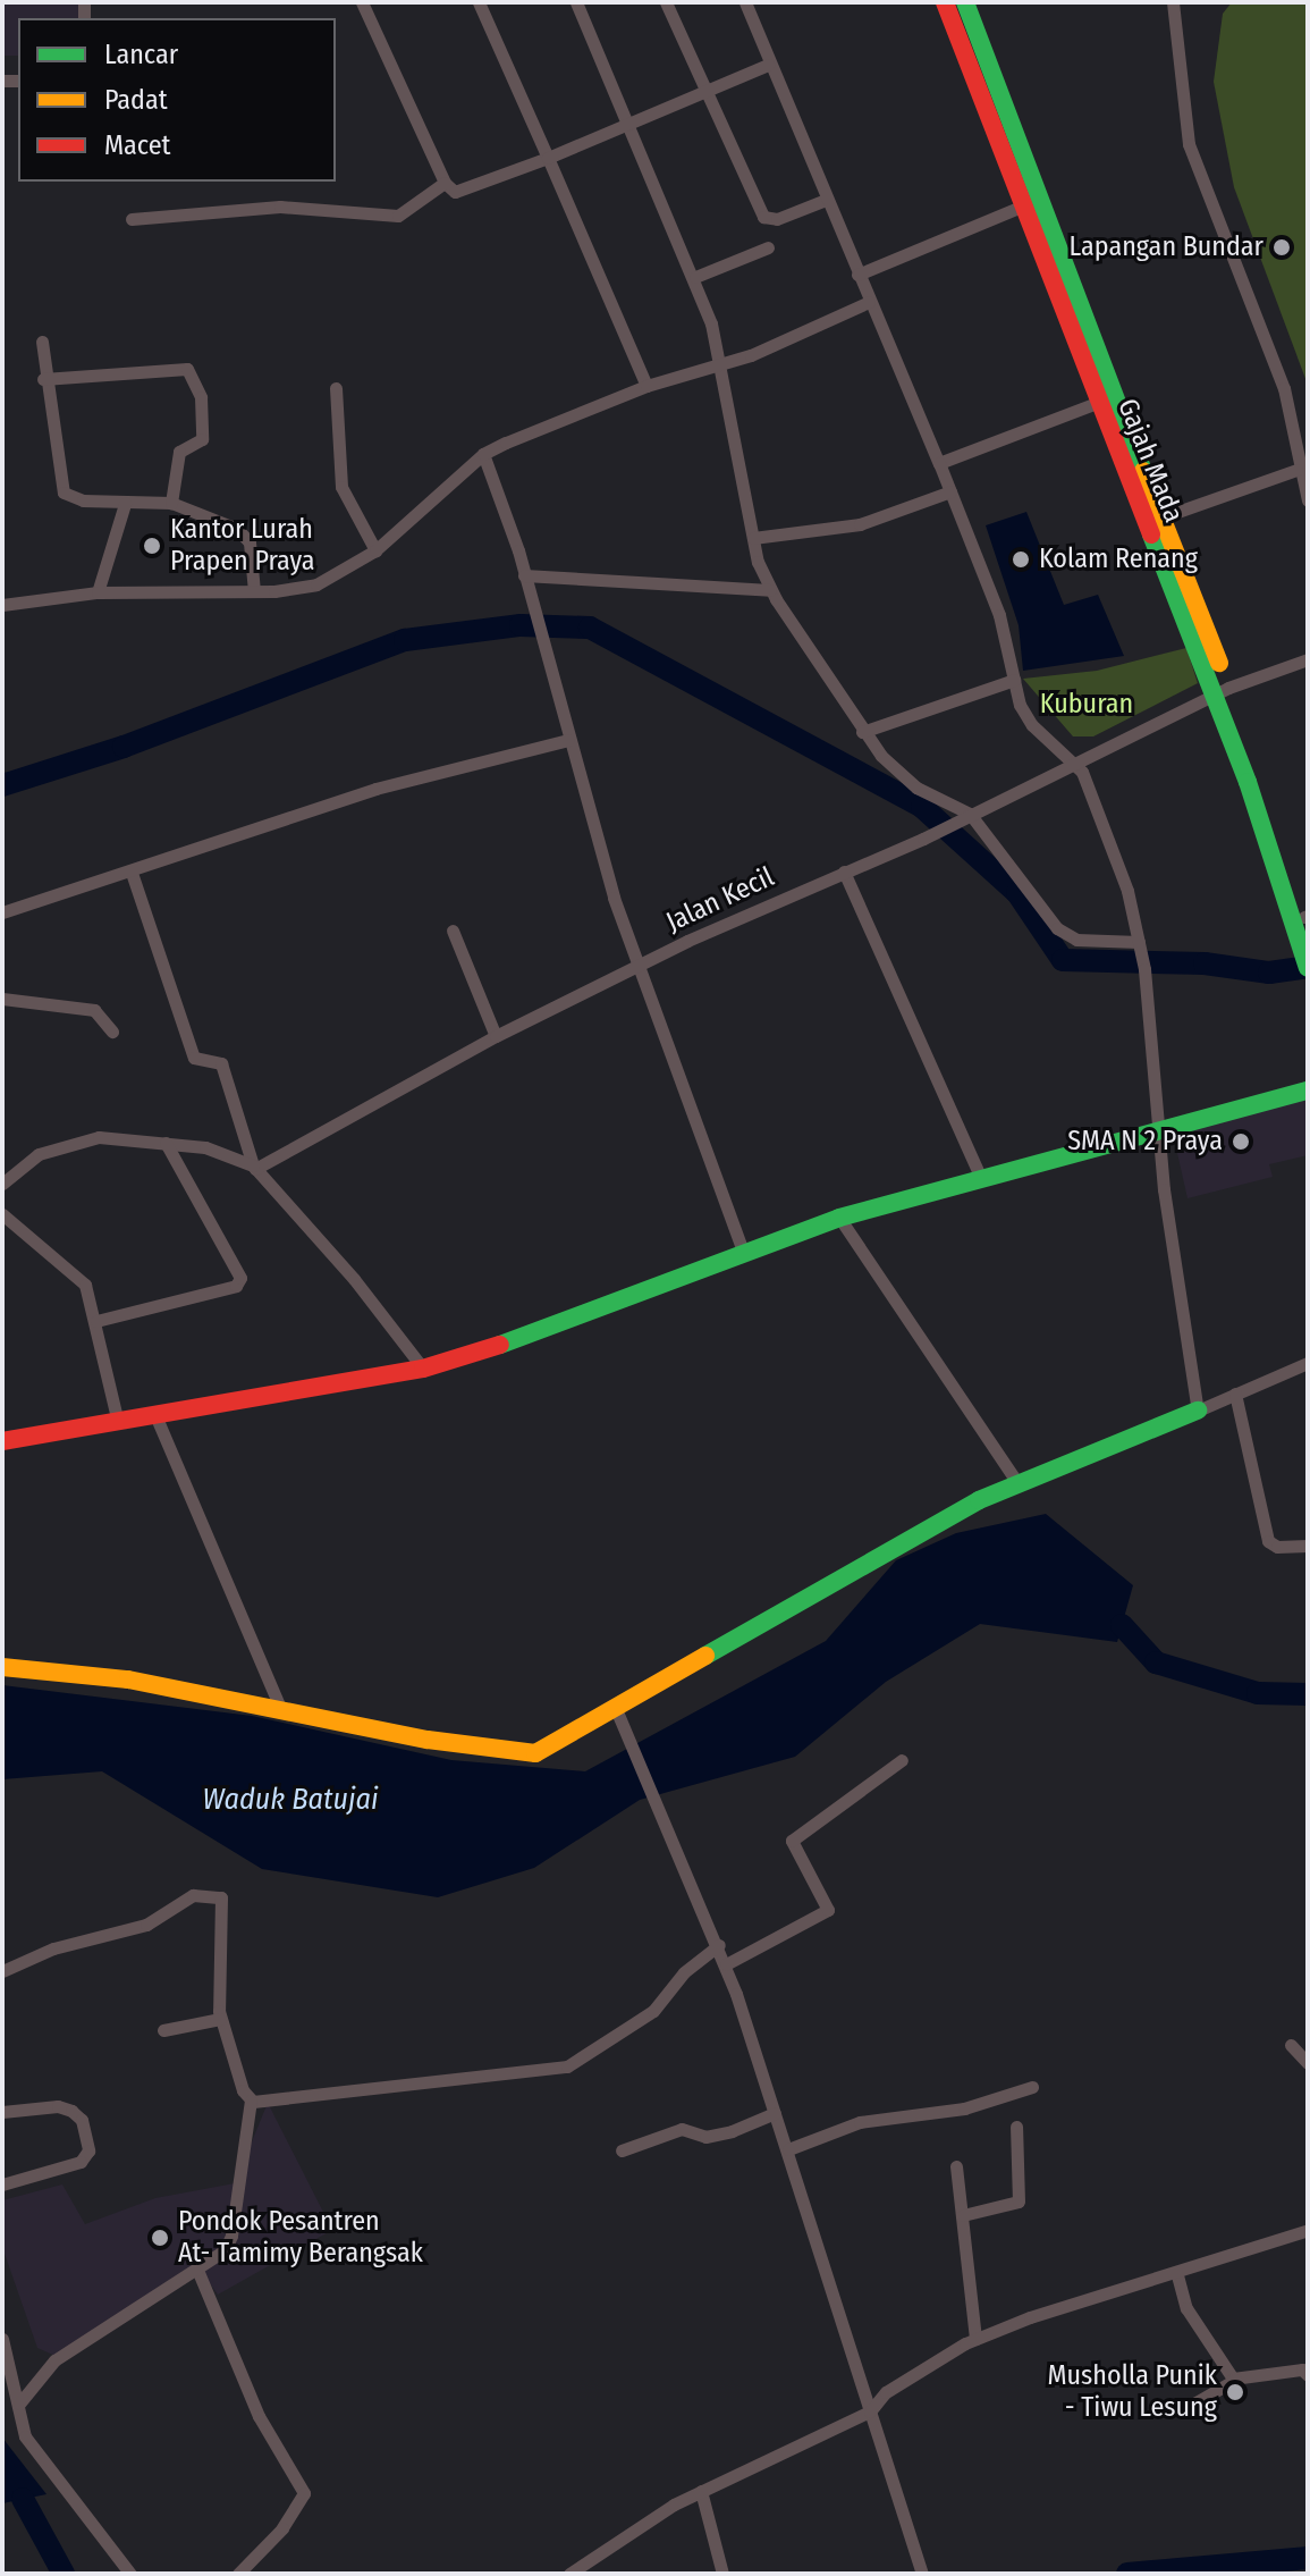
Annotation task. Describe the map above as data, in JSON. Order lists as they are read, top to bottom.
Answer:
{
  "streets": {
    "main road": ["Gajah Mada"],
    "street": ["Jalan Kecil"]
  },
  "crossings": [
    ["Gajah Mada", "Jalan Kecil"]
  ],
  "water": ["Waduk Batujai"],
  "parks": ["Kuburan"],
  "places": [
    "Lapangan Bundar",
    "Kantor Lurah Prapen Praya",
    "Kolam Renang",
    "SMA N 2 Praya",
    "Pondok Pesantren At- Tamimy Berangsak",
    "Musholla Punik - Tiwu Lesung"
  ],
  "legend": ["Lancar", "Padat", "Macet"]
}
